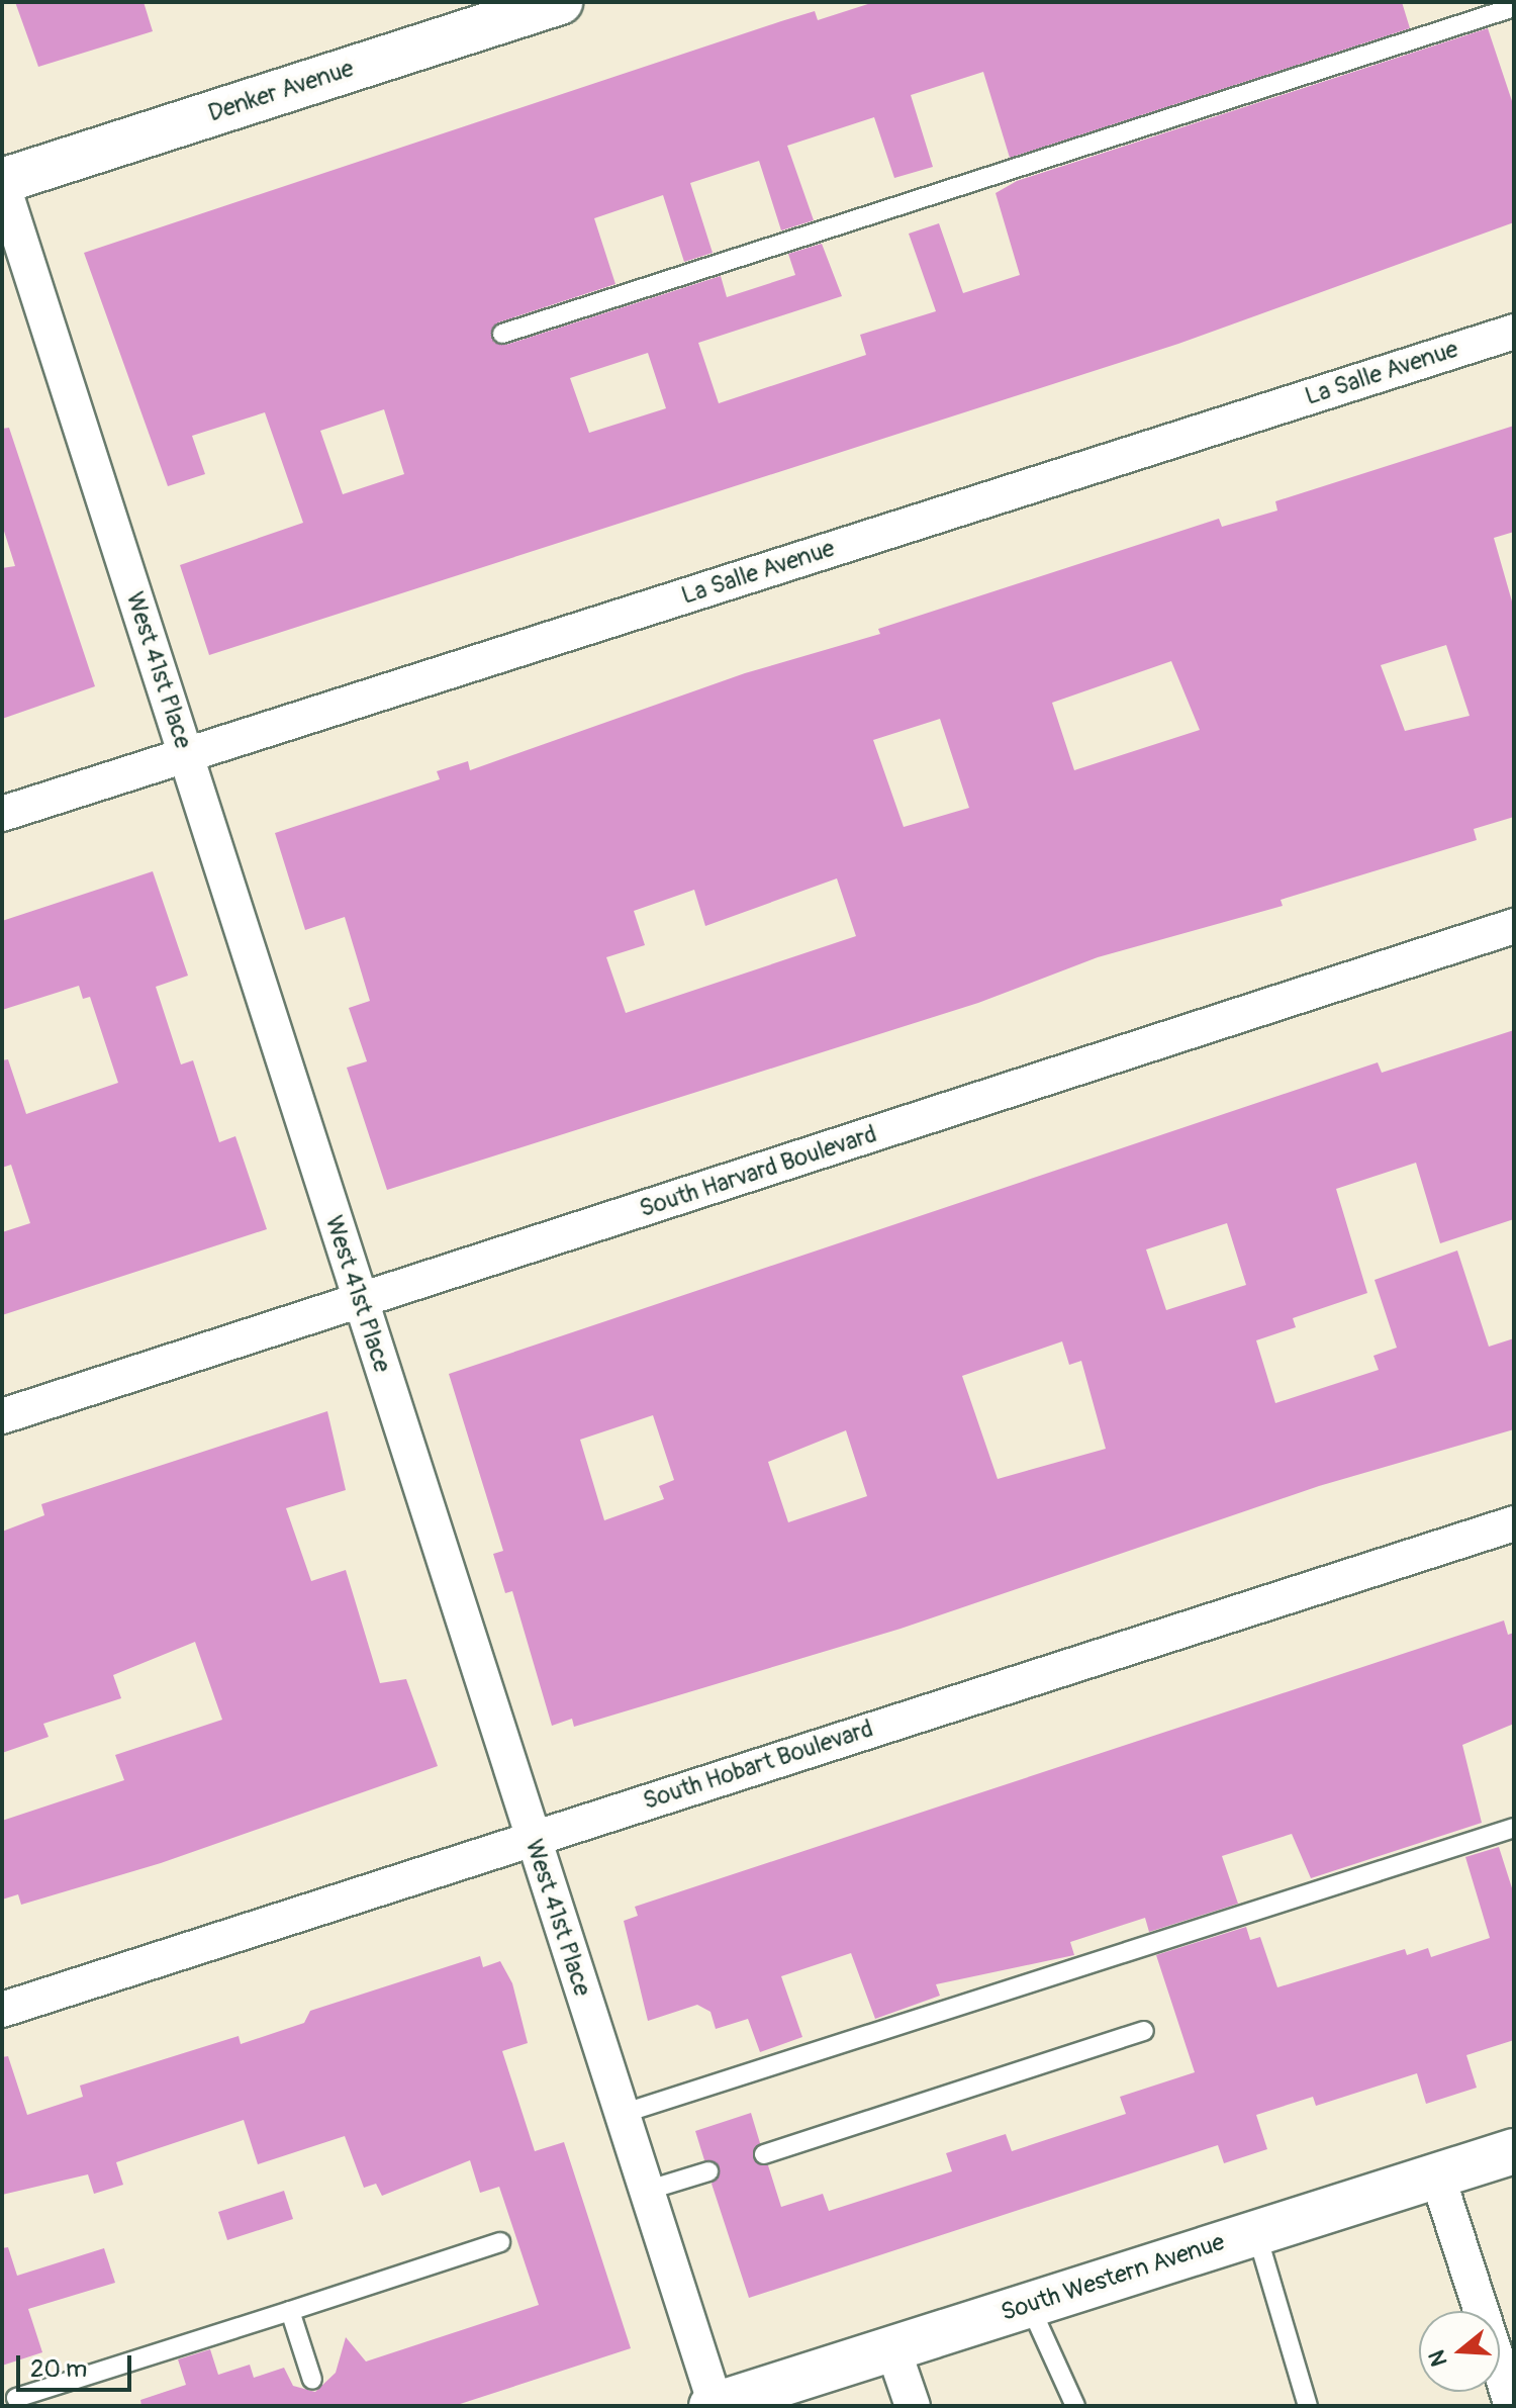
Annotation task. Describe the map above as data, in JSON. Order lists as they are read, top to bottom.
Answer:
{
  "streets": {
    "main road": ["Denker Avenue", "South Western Avenue"],
    "street": [
      "La Salle Avenue",
      "West 41st Place",
      "South Harvard Boulevard",
      "South Hobart Boulevard"
    ]
  },
  "crossings": [
    ["Denker Avenue", "West 41st Place"],
    ["La Salle Avenue", "West 41st Place"],
    ["West 41st Place", "South Harvard Boulevard"],
    ["West 41st Place", "South Hobart Boulevard"],
    ["West 41st Place", "South Western Avenue"]
  ],
  "scale_bar": "20 m",
  "north": "left"
}
